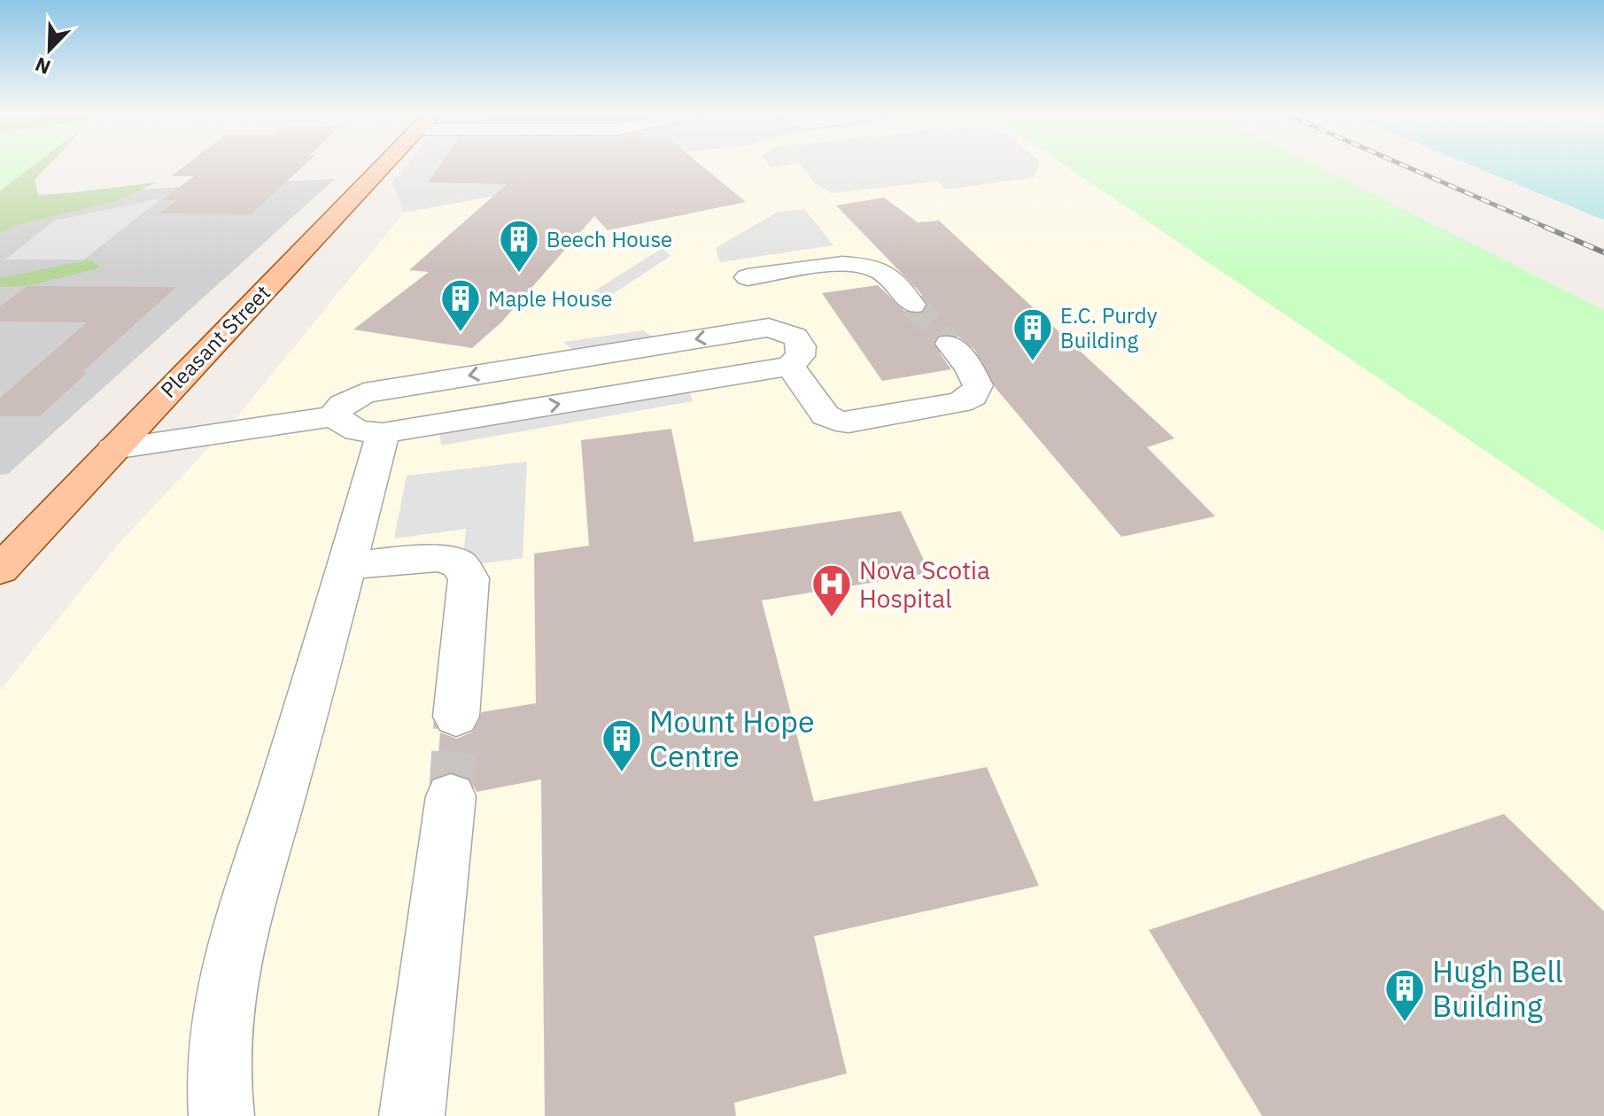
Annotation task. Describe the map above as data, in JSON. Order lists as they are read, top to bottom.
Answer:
{
  "streets": {
    "main road": ["Pleasant Street"]
  },
  "places": {
    "building": [
      "Beech House",
      "Maple House",
      "E.C. Purdy Building",
      "Mount Hope Centre",
      "Hugh Bell Building"
    ],
    "hospital": ["Nova Scotia Hospital"]
  },
  "north": "bottom left"
}
